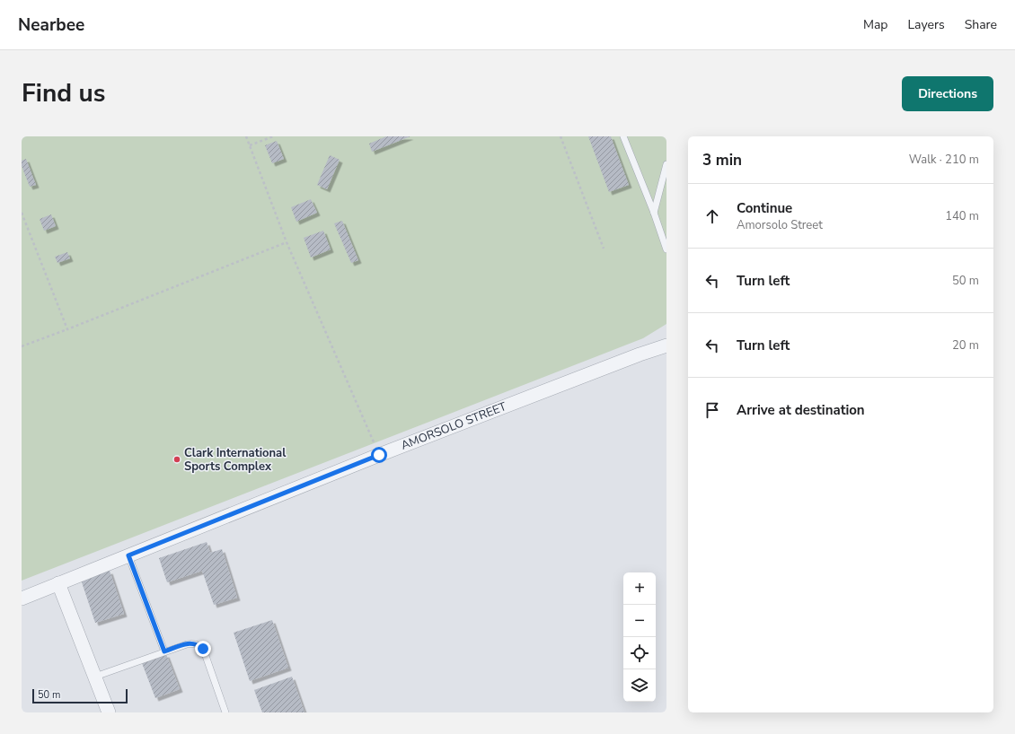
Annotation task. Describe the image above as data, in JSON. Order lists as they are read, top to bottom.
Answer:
{
  "streets": {
    "street": ["AMORSOLO STREET"]
  },
  "places": ["Clark International Sports Complex"],
  "scale_bar": "50 m",
  "page": {
    "header": "Nearbee",
    "nav": ["Map", "Layers", "Share"],
    "title": "Find us",
    "buttons": "Directions",
    "heading": ["3 min", "Walk · 210 m"],
    "list": [
      ["Continue", "Amorsolo Street", "140 m"],
      ["Turn left", "50 m"],
      ["Turn left", "20 m"],
      "Arrive at destination"
    ],
    "map_buttons": ["+", "−"],
    "scale": "50 m"
  }
}
